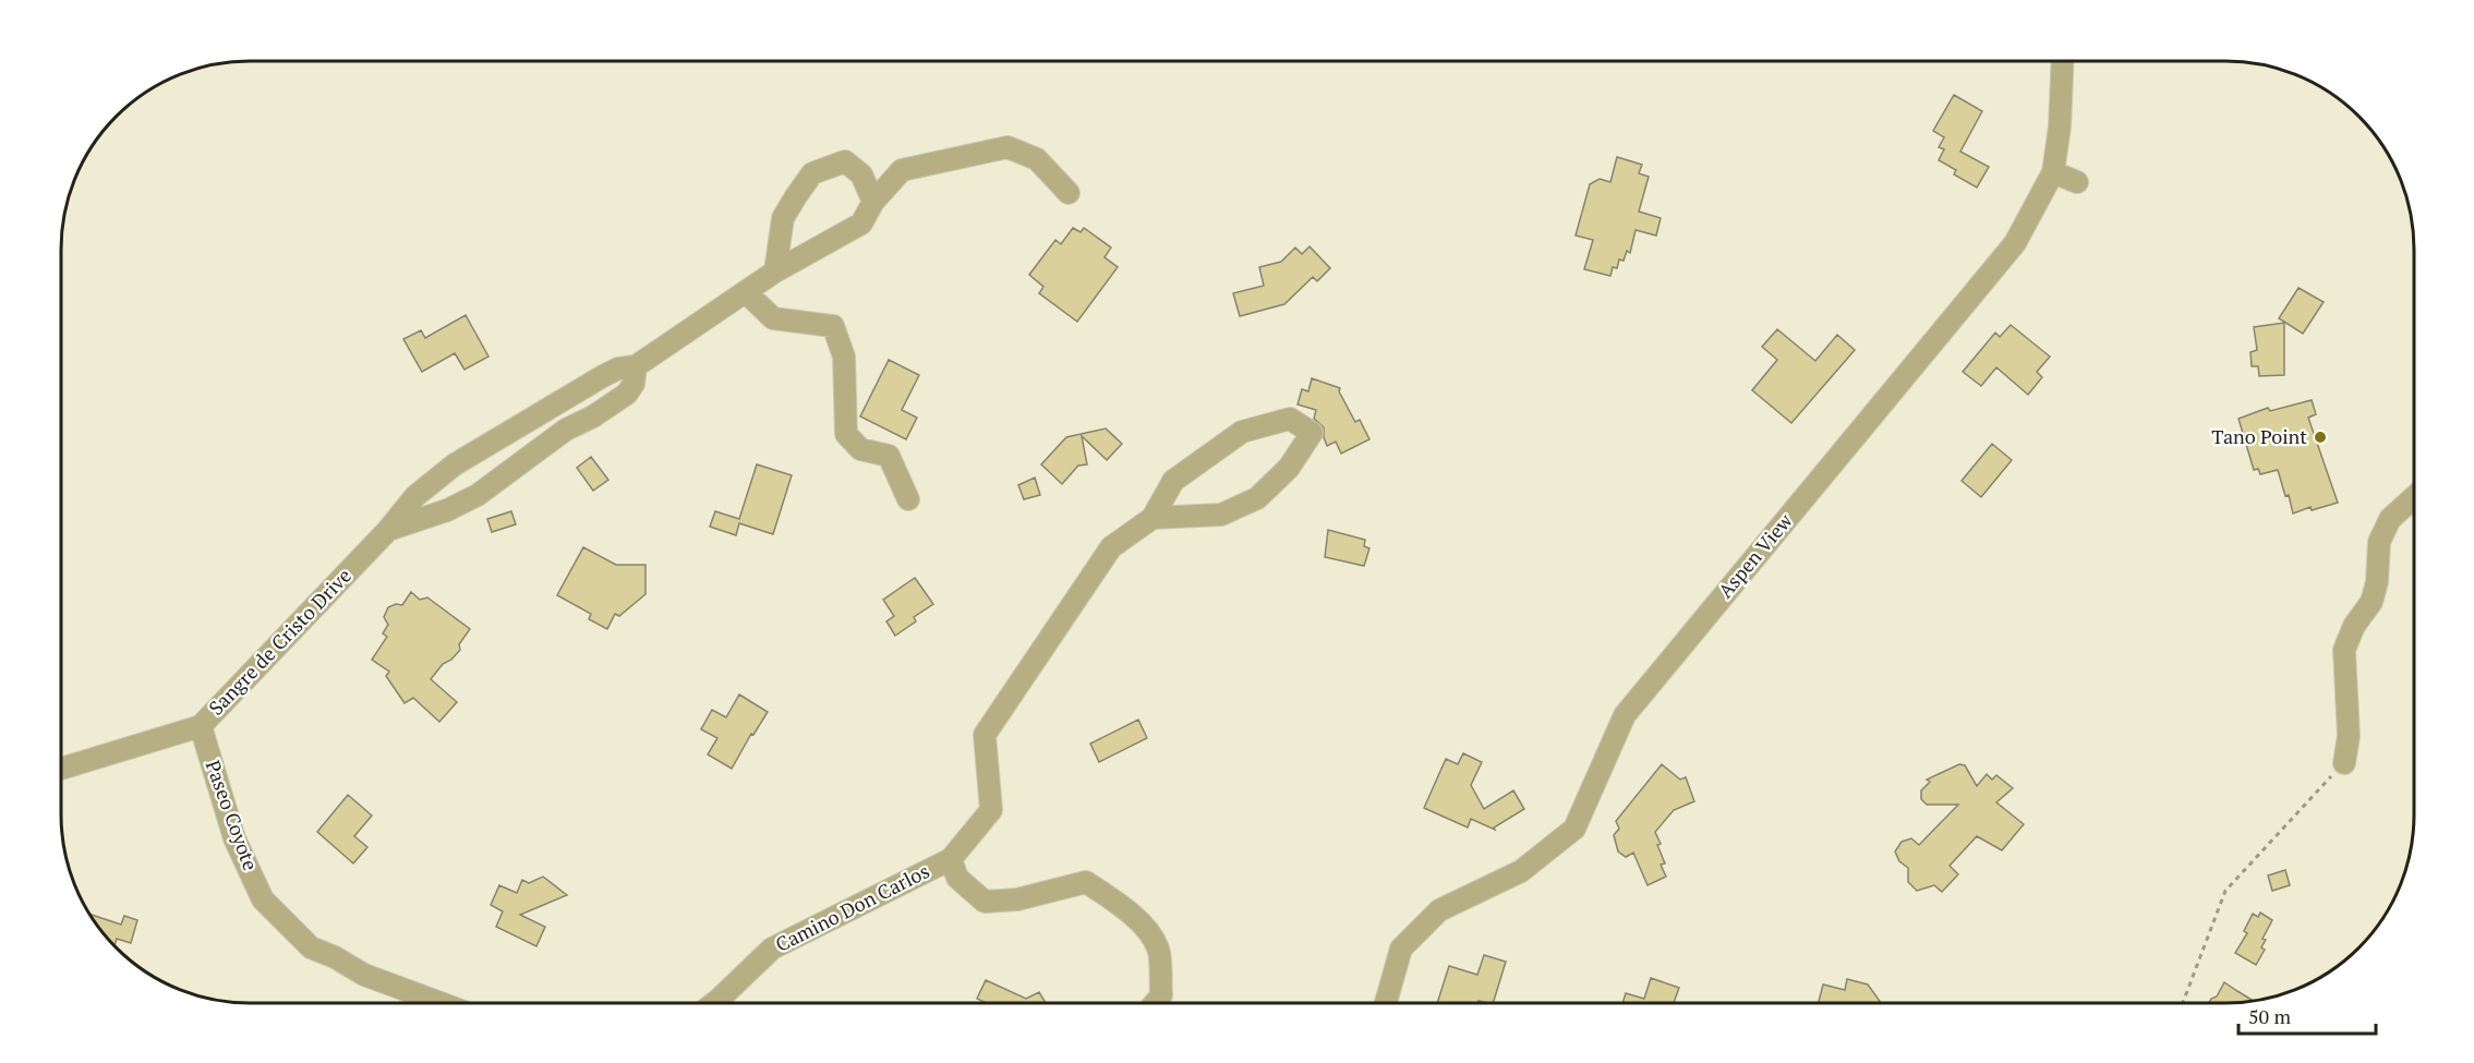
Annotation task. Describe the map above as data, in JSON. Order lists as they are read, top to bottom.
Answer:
{
  "streets": {
    "street": [
      "Aspen View",
      "Sangre de Cristo Drive",
      "Paseo Coyote",
      "Camino Don Carlos"
    ]
  },
  "crossings": [
    ["Sangre de Cristo Drive", "Paseo Coyote"]
  ],
  "places": ["Tano Point"],
  "scale_bar": "50 m"
}
